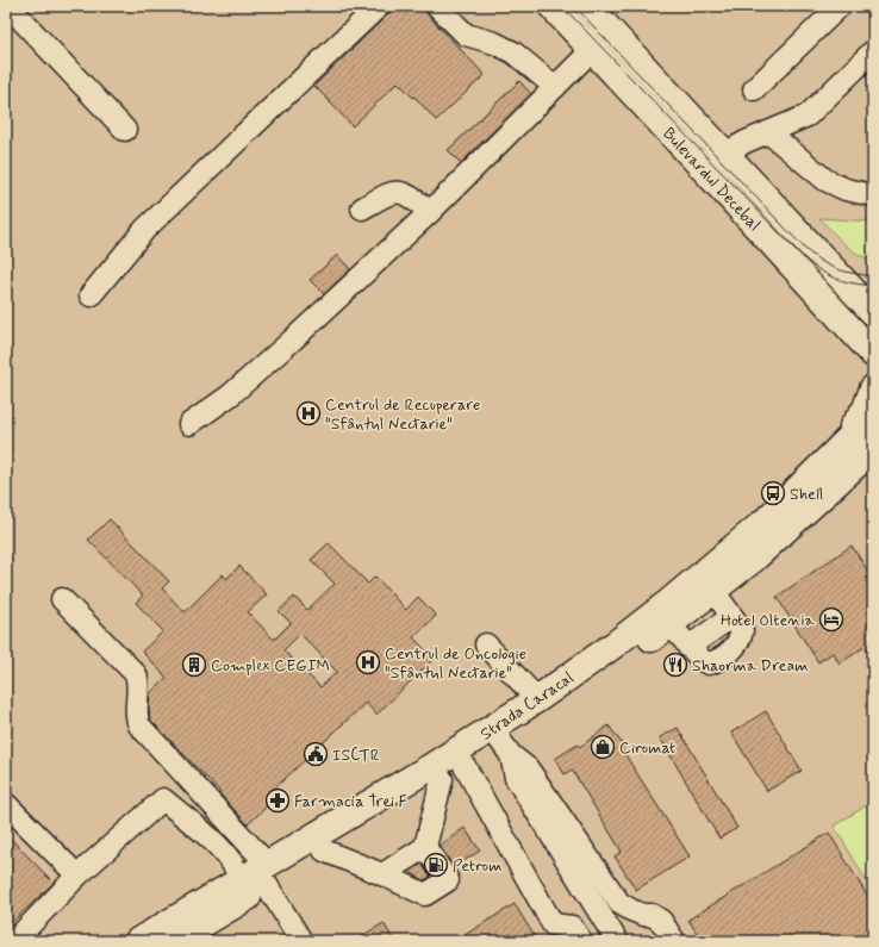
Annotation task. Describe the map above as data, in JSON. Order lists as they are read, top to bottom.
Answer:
{
  "streets": {
    "main road": ["Bulevardul Decebal", "Strada Caracal"]
  },
  "places": {
    "hospital": ["Centrul de Recuperare \"Sfântul Nectarie\"", "Centrul de Oncologie \"Sfântul Nectarie\""],
    "bus stop": ["Shell"],
    "hotel": ["Hotel Oltenia"],
    "building": ["Complex CEGIM"],
    "restaurant": ["Shaorma Dream"],
    "shop": ["Ciromat"],
    "public building": ["ISCTR"],
    "pharmacy": ["Farmacia Trei F"],
    "fuel station": ["Petrom"]
  }
}
